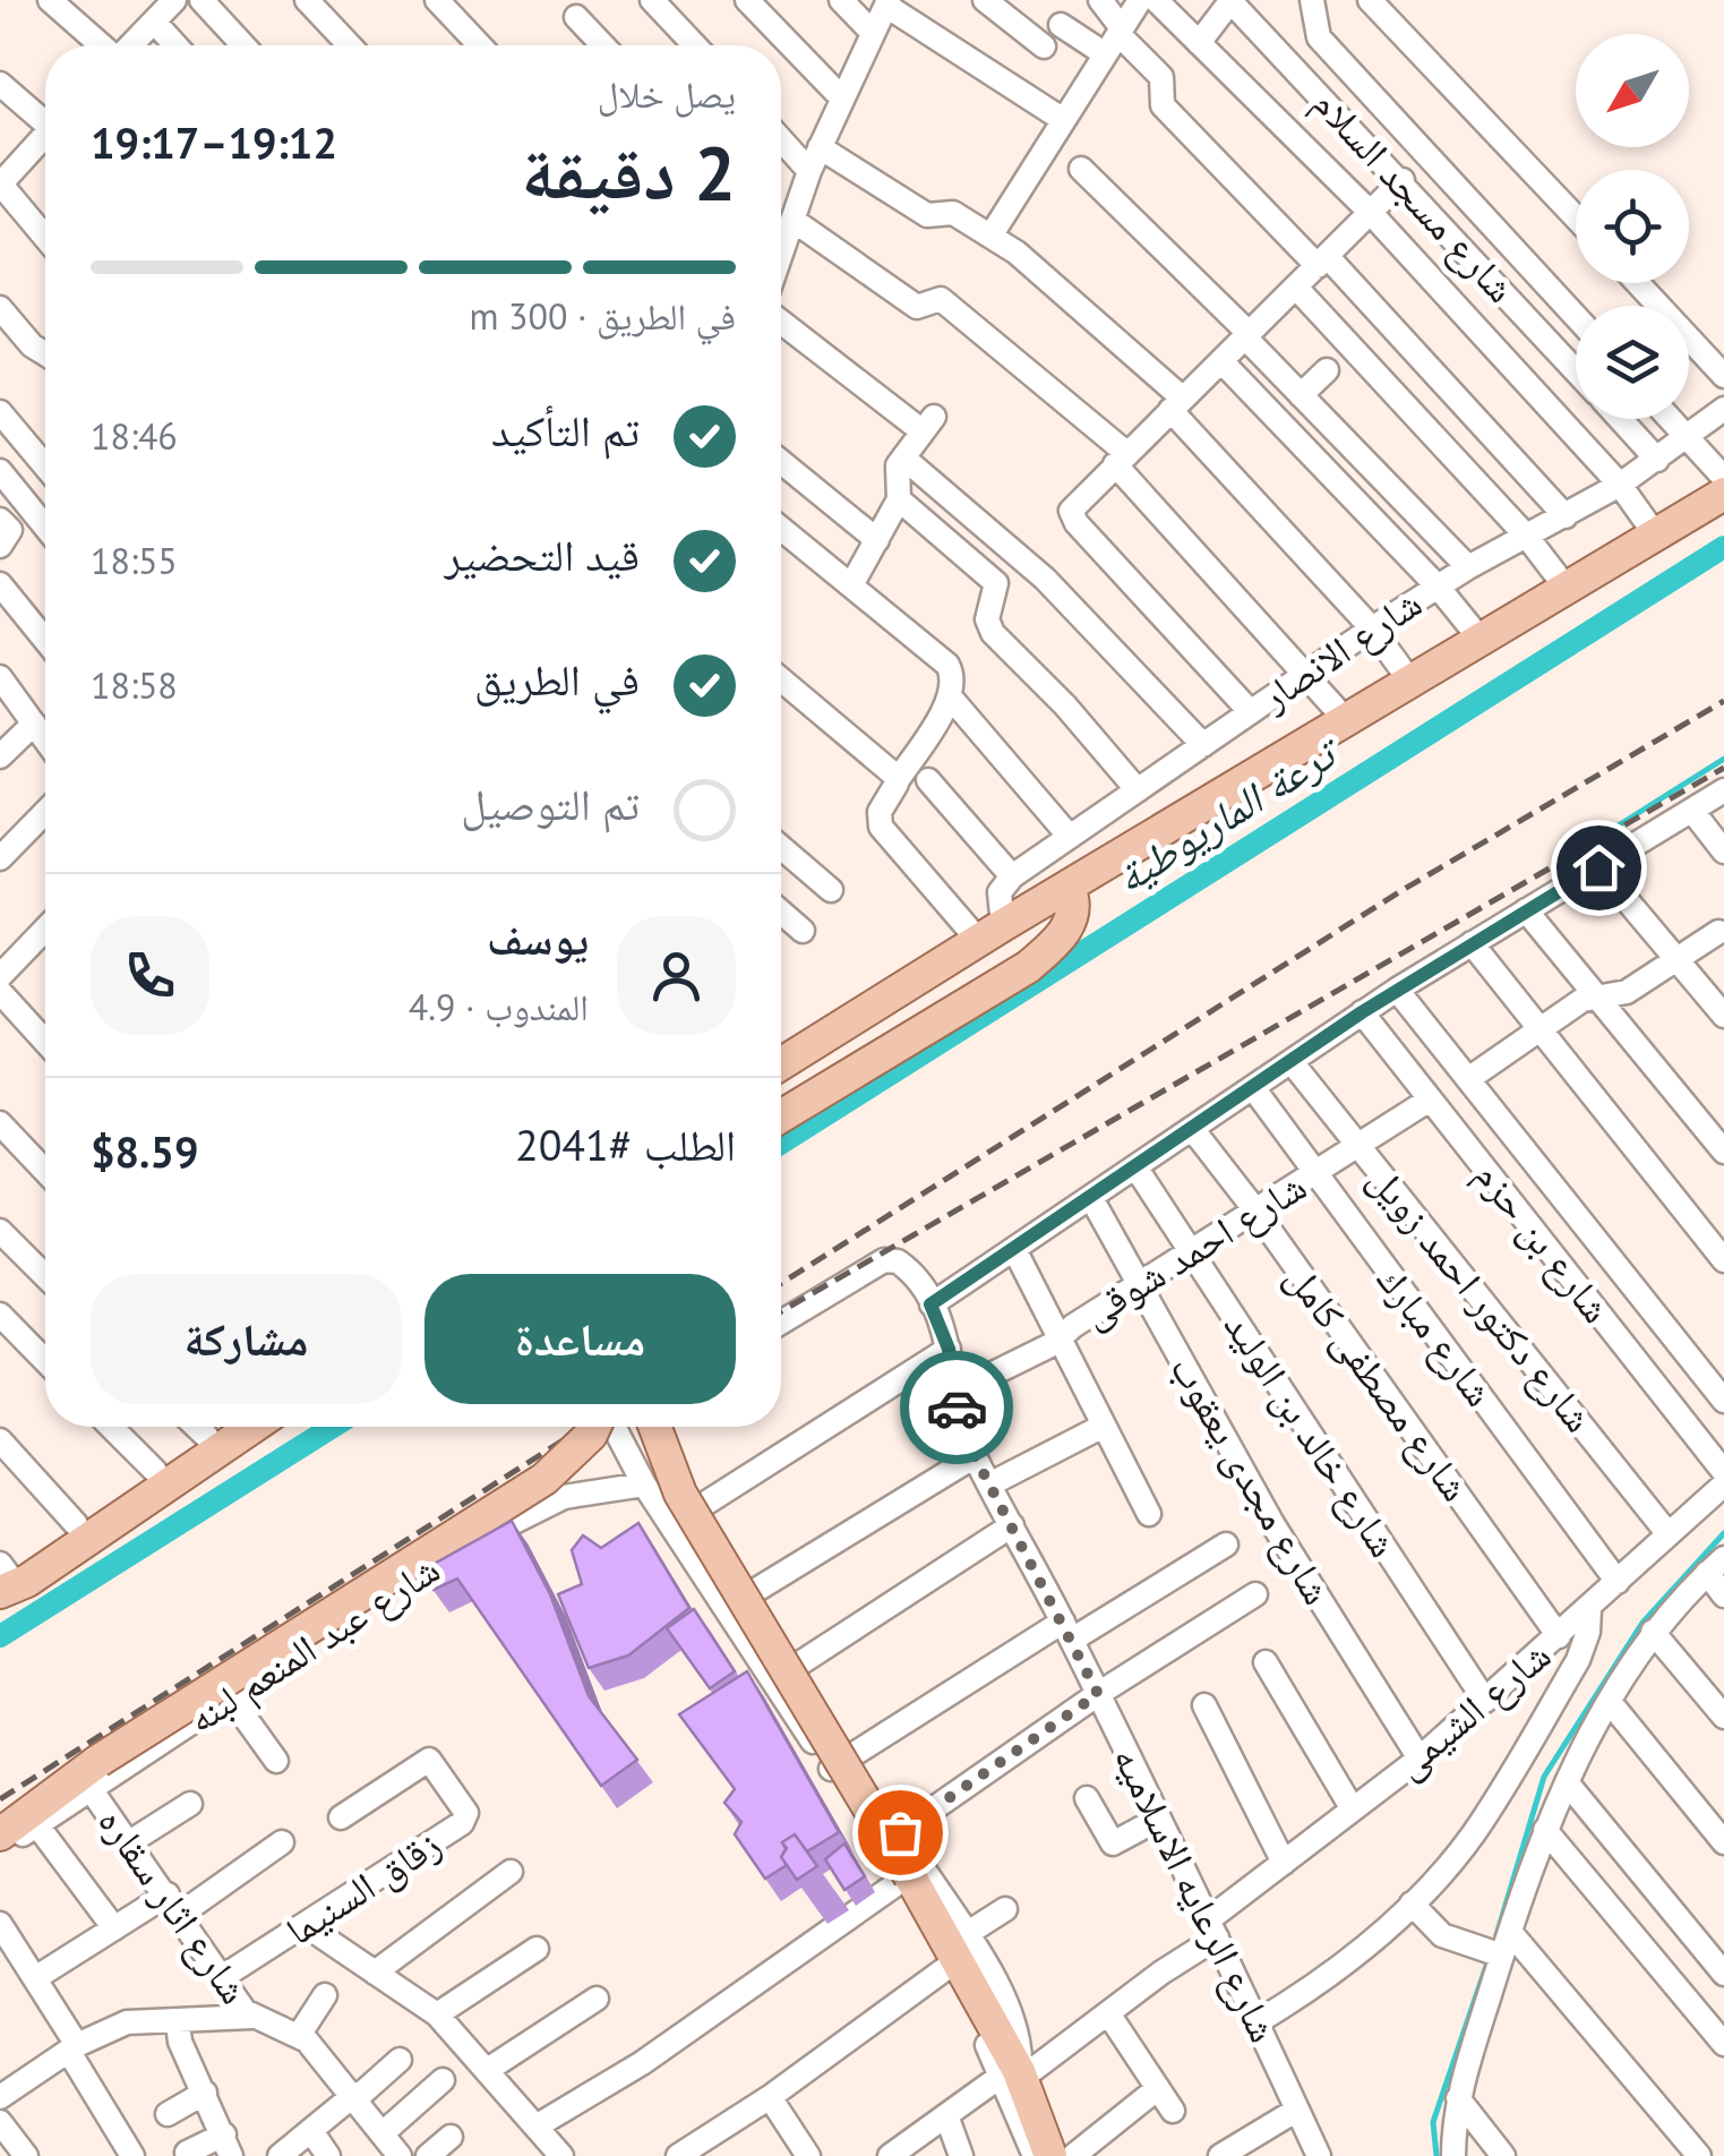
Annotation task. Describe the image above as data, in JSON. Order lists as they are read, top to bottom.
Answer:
{
  "streets": {
    "street": [
      "شارع مسجد السلام",
      "شارع الانصار",
      "شارع بن حزم",
      "شارع احمد شوقى",
      "شارع دكتور احمد زويل",
      "شارع مبارك",
      "شارع مصطفى كامل",
      "شارع خالد بن الوليد",
      "شارع مجدى يعقوب",
      "شارع عبد المنعم لبنه",
      "شارع الشيمى",
      "زقاق السنيما",
      "شارع الرعايه الاسلاميه",
      "شارع اثار سقاره"
    ]
  },
  "crossings": [
    ["شارع بن حزم", "شارع احمد شوقى"],
    ["شارع احمد شوقى", "شارع دكتور احمد زويل"],
    ["شارع احمد شوقى", "شارع مبارك"],
    ["شارع احمد شوقى", "شارع مصطفى كامل"],
    ["شارع احمد شوقى", "شارع خالد بن الوليد"],
    ["شارع احمد شوقى", "شارع مجدى يعقوب"],
    ["شارع احمد شوقى", "شارع الرعايه الاسلاميه"],
    ["شارع دكتور احمد زويل", "شارع الشيمى"],
    ["شارع مبارك", "شارع الشيمى"],
    ["شارع مصطفى كامل", "شارع الشيمى"],
    ["شارع خالد بن الوليد", "شارع الشيمى"],
    ["شارع مجدى يعقوب", "شارع الشيمى"],
    ["شارع عبد المنعم لبنه", "شارع اثار سقاره"],
    ["شارع الشيمى", "شارع الرعايه الاسلاميه"],
    ["زقاق السنيما", "شارع اثار سقاره"]
  ],
  "water": ["ترعة الماريوطية"],
  "north": "bottom left",
  "page": {
    "heading": ["2 دقيقة", "يصل خلال", "19:12–19:17"],
    "panel": [
      "يوسف",
      "المندوب · 4.9",
      "الطلب #2041",
      "$8.59"
    ],
    "bar": "في الطريق · 300 m",
    "list": [
      ["تم التأكيد", "18:46"],
      ["قيد التحضير", "18:55"],
      ["في الطريق", "18:58"],
      "تم التوصيل"
    ],
    "buttons": ["مساعدة", "مشاركة"]
  }
}
